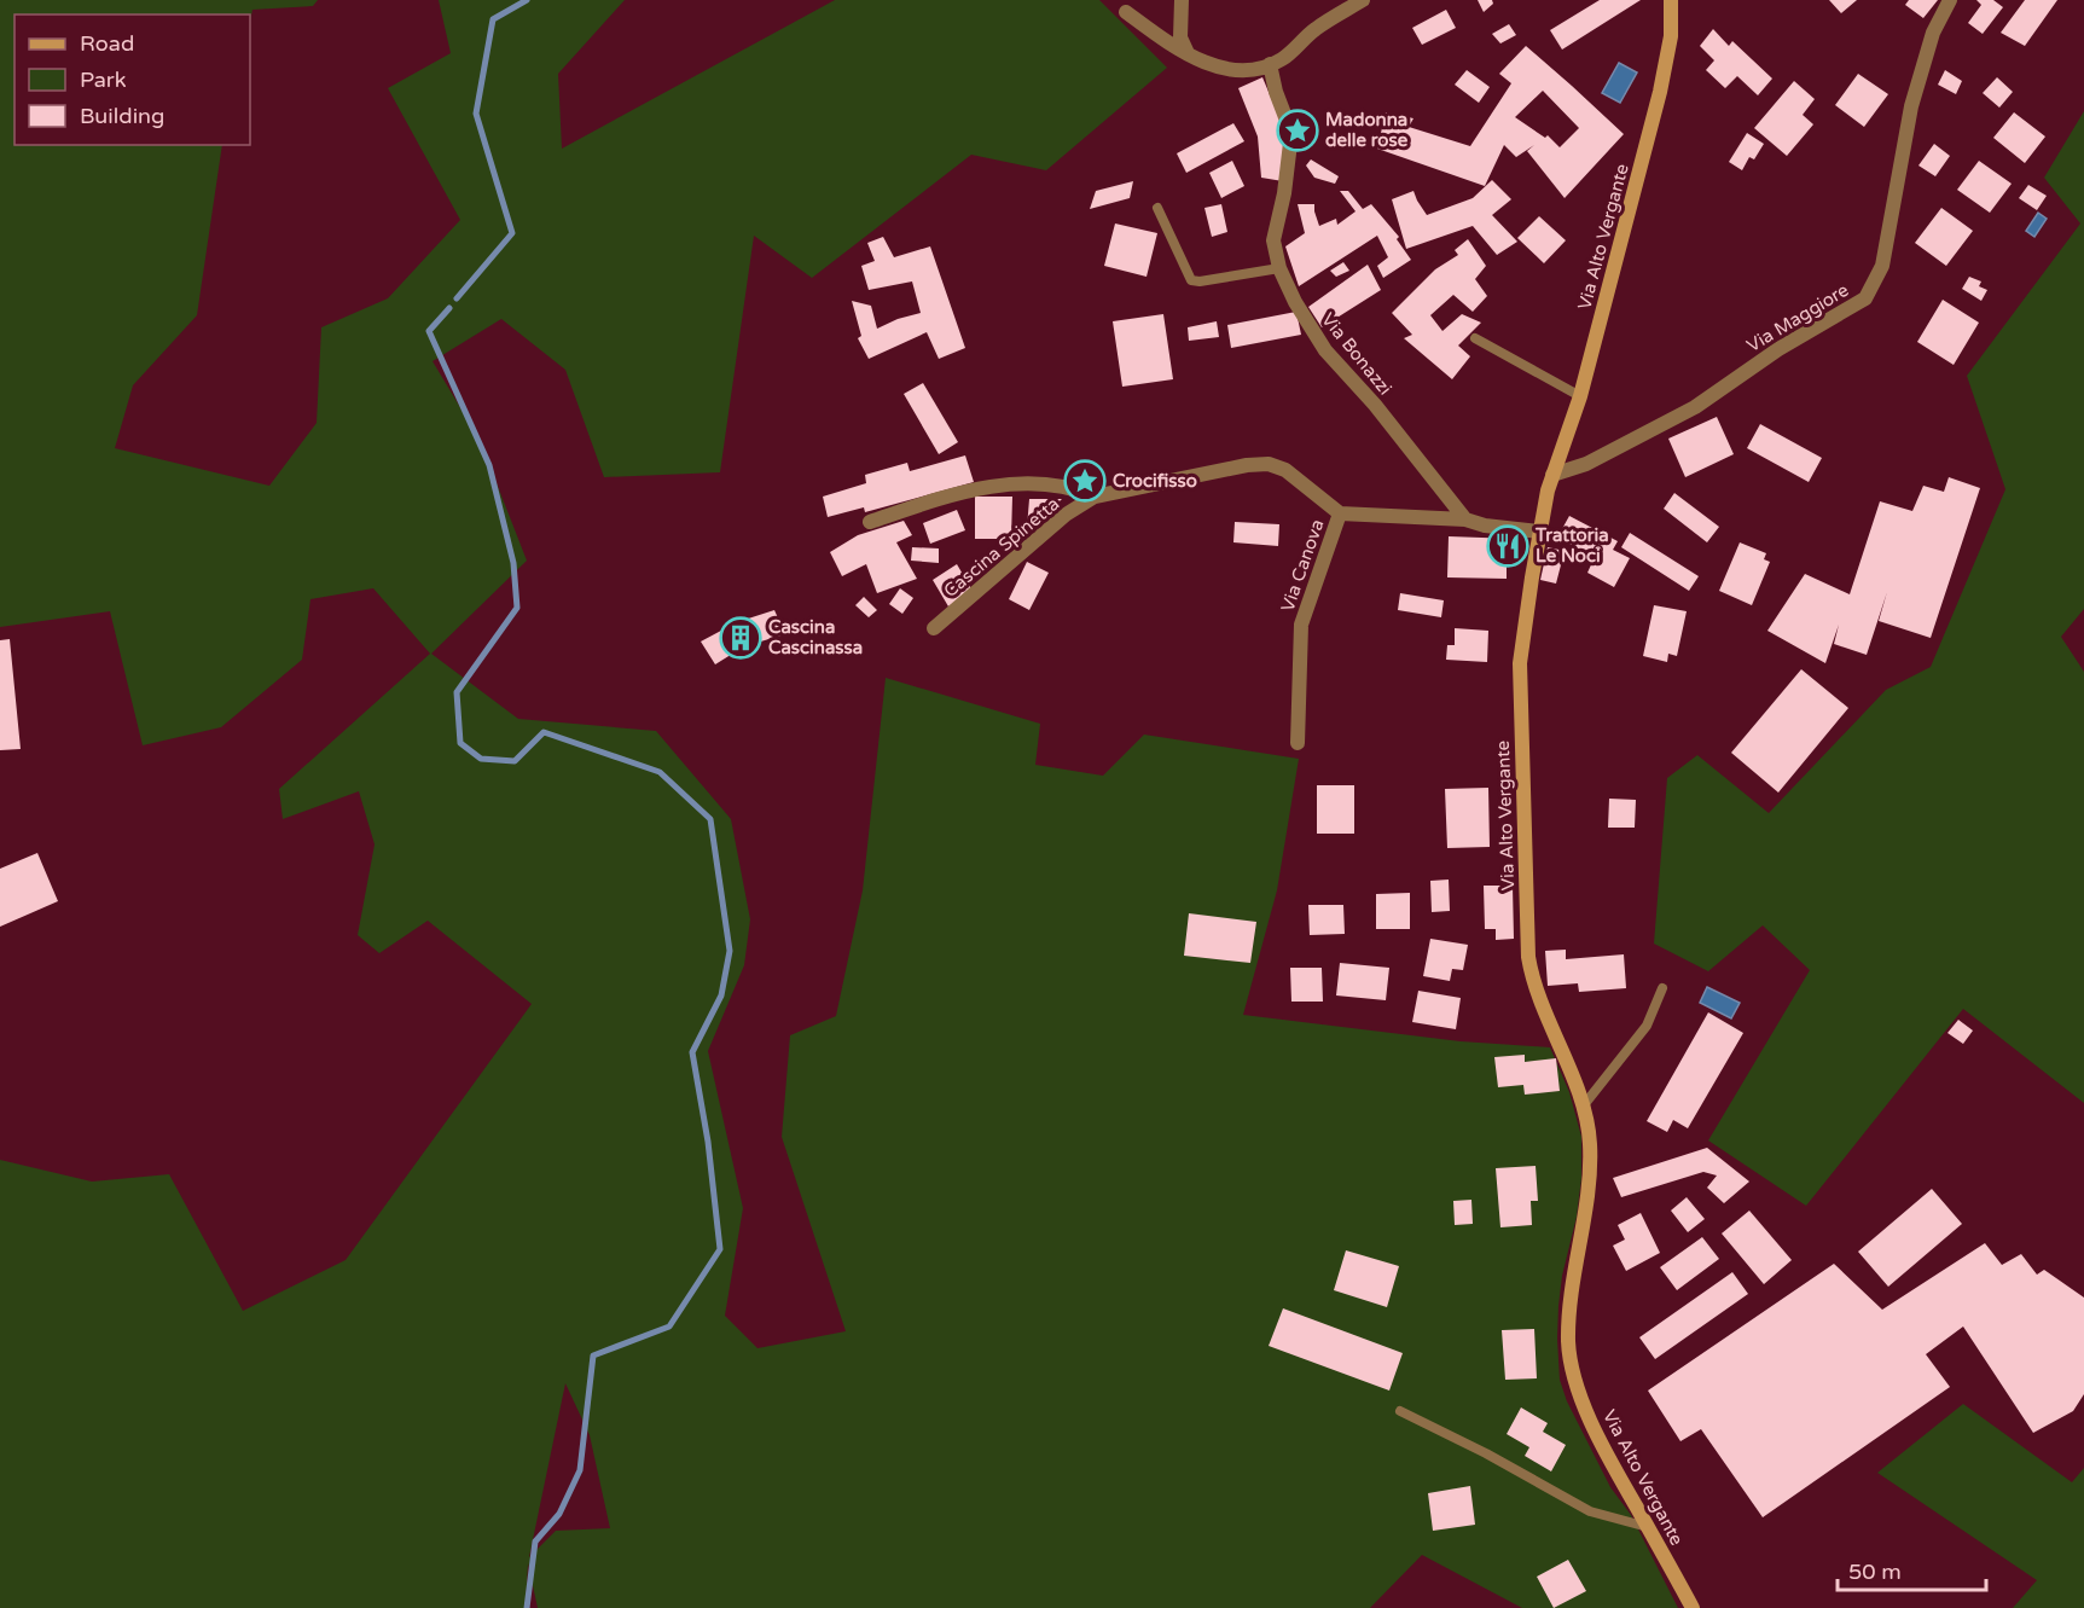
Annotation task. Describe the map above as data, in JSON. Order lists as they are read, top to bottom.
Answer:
{
  "streets": {
    "main road": ["Via Alto Vergante"],
    "street": [
      "Via Maggiore",
      "Via Bonazzi",
      "Cascina Spinetta",
      "Via Canova"
    ]
  },
  "crossings": [
    ["Via Alto Vergante", "Via Maggiore"],
    ["Via Alto Vergante", "Via Canova"],
    ["Via Bonazzi", "Via Canova"],
    ["Cascina Spinetta", "Via Canova"]
  ],
  "places": {
    "place": ["Madonna delle rose", "Crocifisso"],
    "restaurant": ["Trattoria Le Noci"],
    "building": ["Cascina Cascinassa"]
  },
  "legend": ["Road", "Park", "Building"],
  "scale_bar": "50 m"
}
